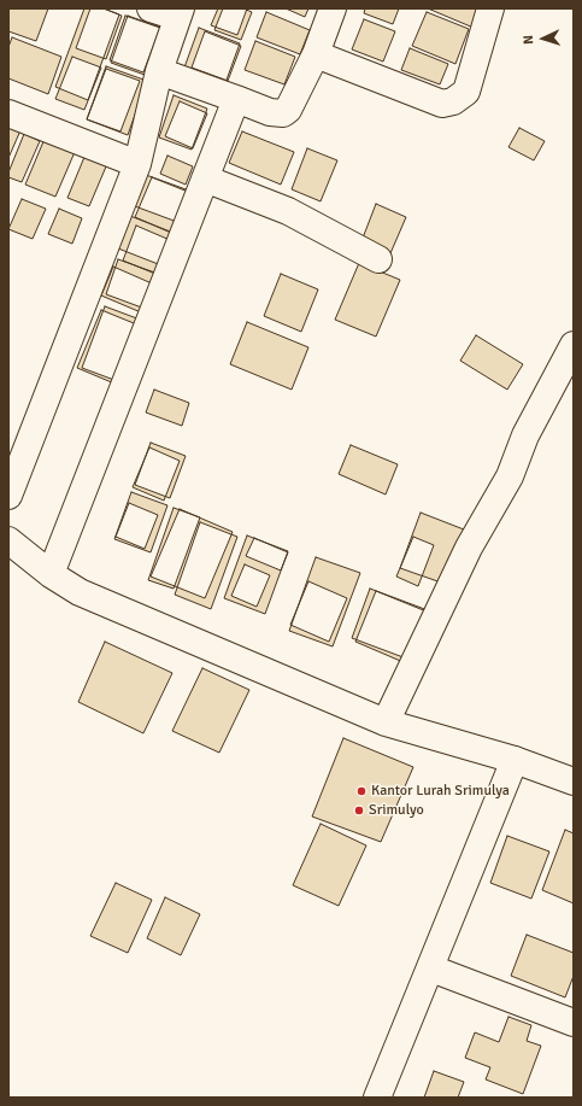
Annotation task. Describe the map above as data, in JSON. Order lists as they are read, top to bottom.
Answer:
{
  "places": ["Kantor Lurah Srimulya", "Srimulyo"],
  "north": "left"
}
